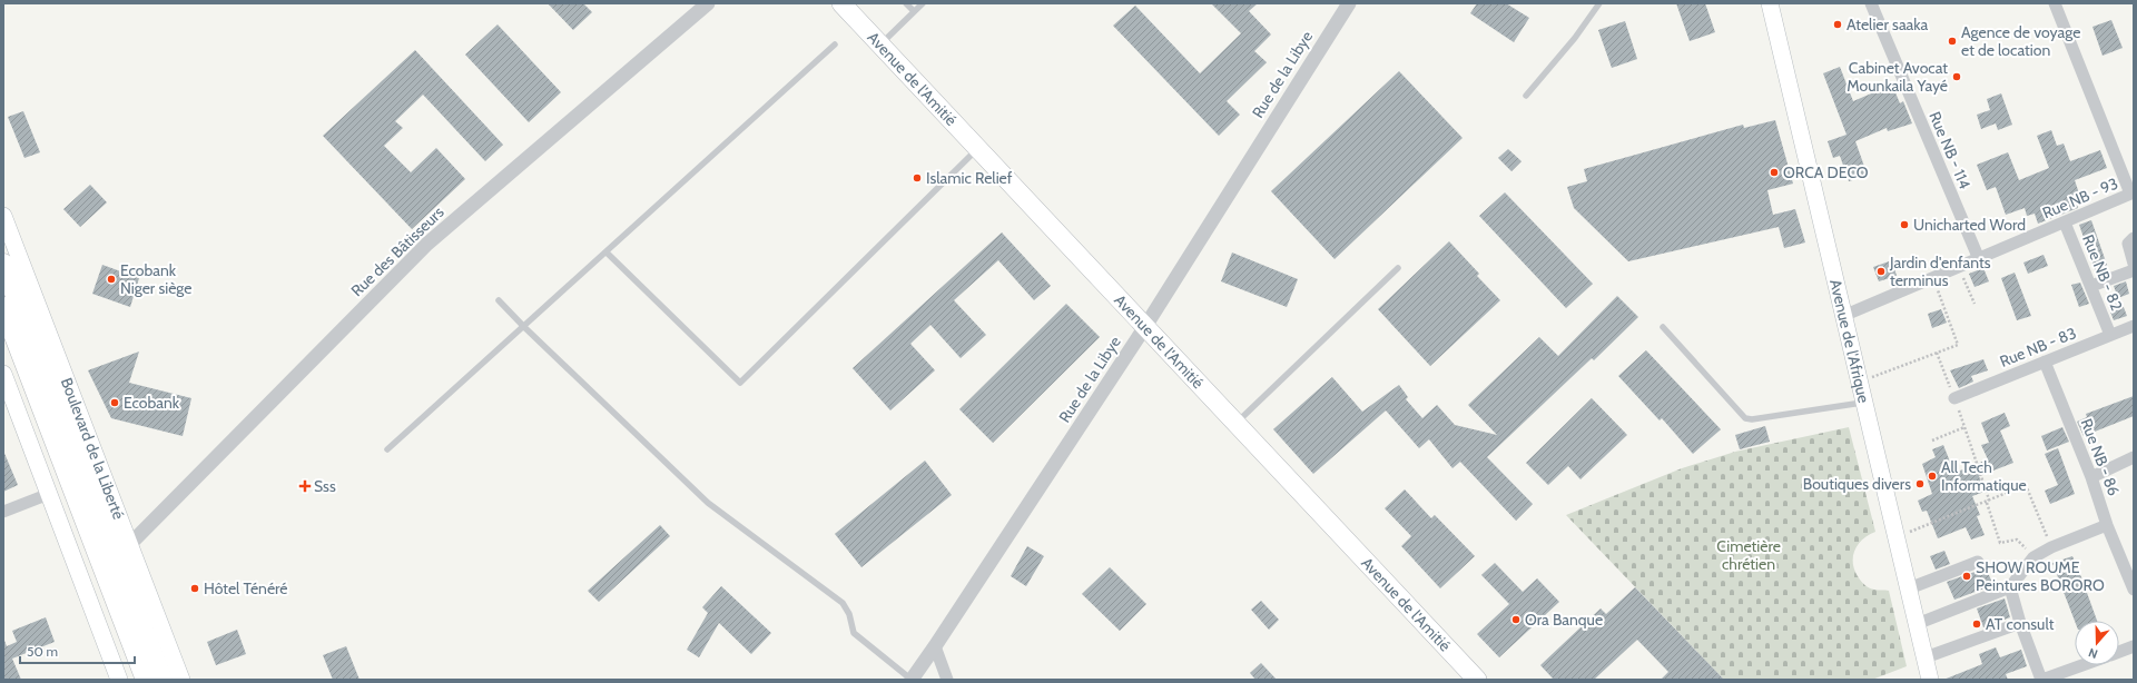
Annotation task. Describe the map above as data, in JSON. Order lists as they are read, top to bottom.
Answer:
{
  "streets": {
    "highway": ["Boulevard de la Liberté"],
    "main road": ["Avenue de l'Amitié", "Avenue de l'Afrique"],
    "street": [
      "Rue de la Libye",
      "Rue NB - 114",
      "Rue NB - 93",
      "Rue des Bâtisseurs",
      "Rue NB - 82",
      "Rue NB - 83",
      "Rue NB - 86"
    ]
  },
  "crossings": [
    ["Rue de la Libye", "Avenue de l'Amitié"],
    ["Rue NB - 114", "Rue NB - 93"],
    ["Rue NB - 93", "Rue NB - 82"],
    ["Rue NB - 93", "Avenue de l'Afrique"],
    ["Rue des Bâtisseurs", "Boulevard de la Liberté"],
    ["Rue NB - 82", "Rue NB - 83"],
    ["Rue NB - 83", "Rue NB - 86"]
  ],
  "parks": ["Cimetière chrétien"],
  "places": {
    "other": [
      "Atelier saaka",
      "Agence de voyage et de location",
      "Cabinet Avocat Mounkaila Yayé",
      "ORCA DECO",
      "Islamic Relief",
      "Unicharted Word",
      "Jardin d'enfants terminus",
      "Ecobank Niger siège",
      "Ecobank",
      "All Tech Informatique",
      "Boutiques divers",
      "SHOW ROUME Peintures BORORO",
      "Hôtel Ténéré",
      "Ora Banque",
      "AT consult"
    ],
    "health": ["Sss"]
  },
  "scale_bar": "50 m",
  "north": "bottom"
}
